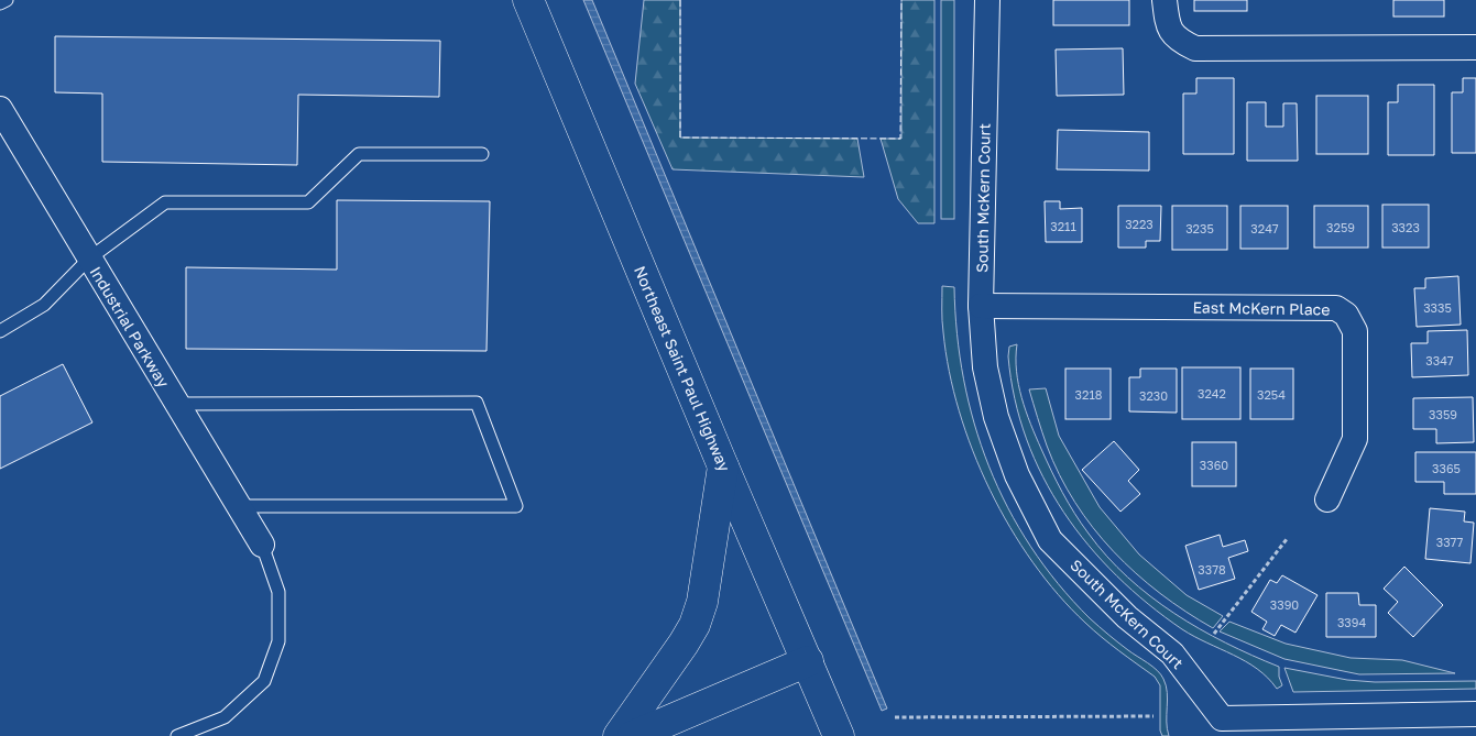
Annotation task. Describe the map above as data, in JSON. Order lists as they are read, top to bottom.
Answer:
{
  "streets": {
    "highway": ["Northeast Saint Paul Highway"],
    "street": ["South McKern Court", "East McKern Place", "Industrial Parkway"]
  },
  "crossings": [
    ["South McKern Court", "East McKern Place"]
  ],
  "house_numbers": [
    "3223",
    "3211",
    "3259",
    "3323",
    "3235",
    "3247",
    "3335",
    "3347",
    "3242",
    "3218",
    "3254",
    "3230",
    "3359",
    "3360",
    "3365",
    "3377",
    "3378",
    "3390",
    "3394"
  ]
}
